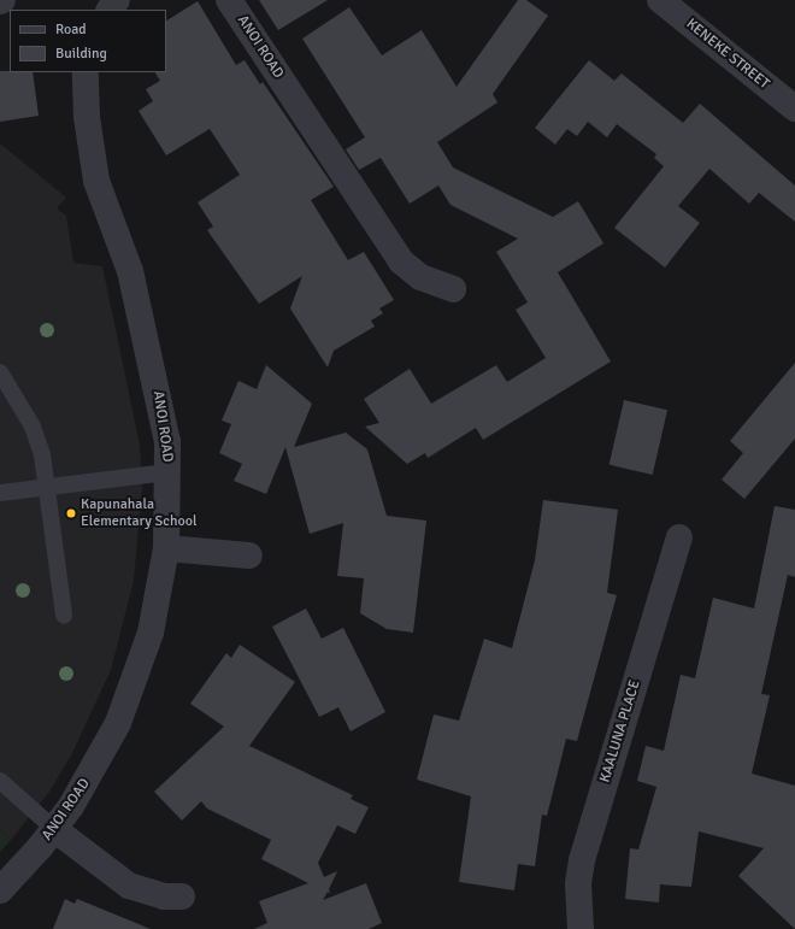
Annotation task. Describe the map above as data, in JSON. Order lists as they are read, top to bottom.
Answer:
{
  "streets": {
    "street": ["ANOI ROAD", "KENEKE STREET", "KAALUNA PLACE"]
  },
  "places": ["Kapunahala Elementary School"],
  "legend": ["Road", "Building"]
}
